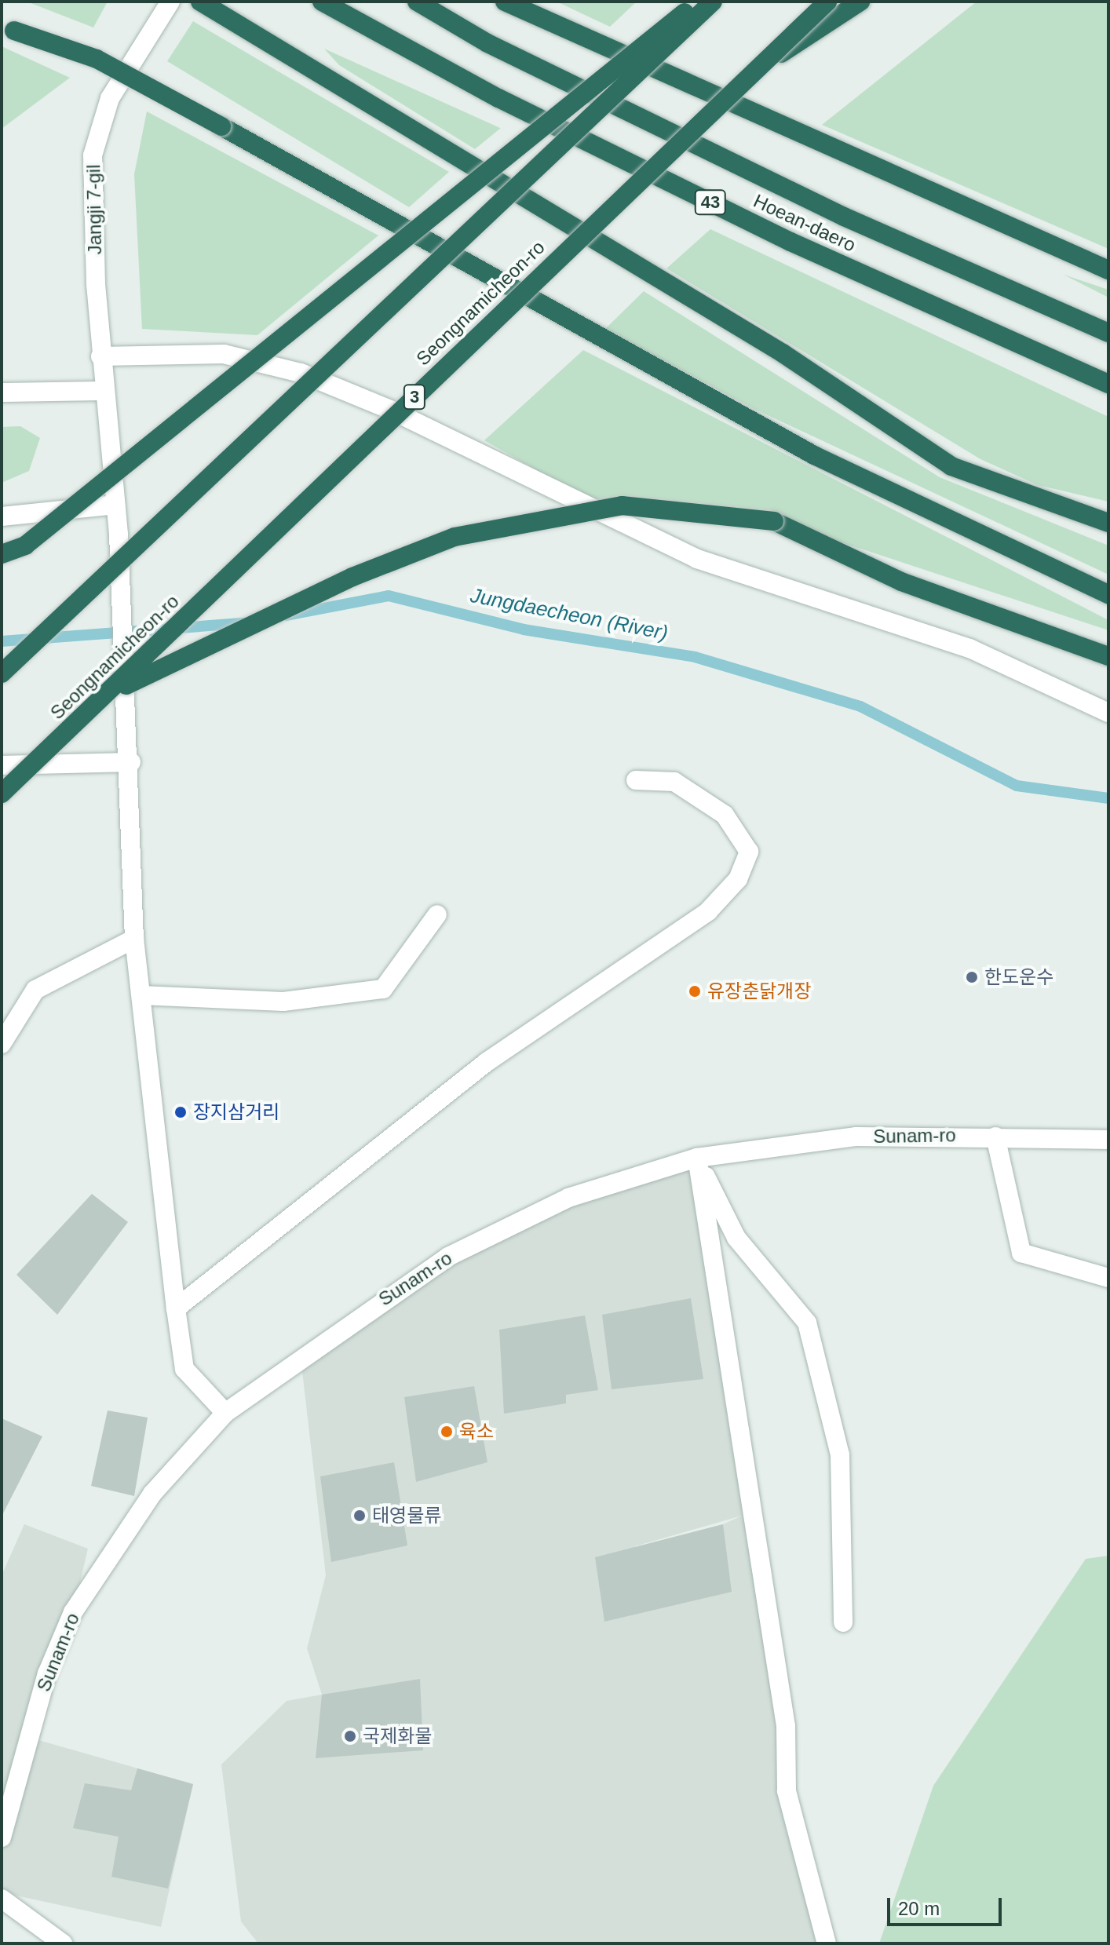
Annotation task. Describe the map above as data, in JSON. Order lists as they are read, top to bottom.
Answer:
{
  "streets": {
    "highway": [
      "43",
      "Hoean-daero",
      "Seongnamicheon-ro",
      "3"
    ],
    "street": ["Jangji 7-gil", "Sunam-ro"]
  },
  "crossings": [
    ["Jangji 7-gil", "Sunam-ro"]
  ],
  "water": ["Jungdaecheon (River)"],
  "places": [
    "한도운수",
    "유장춘닭개장",
    "장지삼거리",
    "육소",
    "태영물류",
    "국제화물"
  ],
  "scale_bar": "20 m"
}
